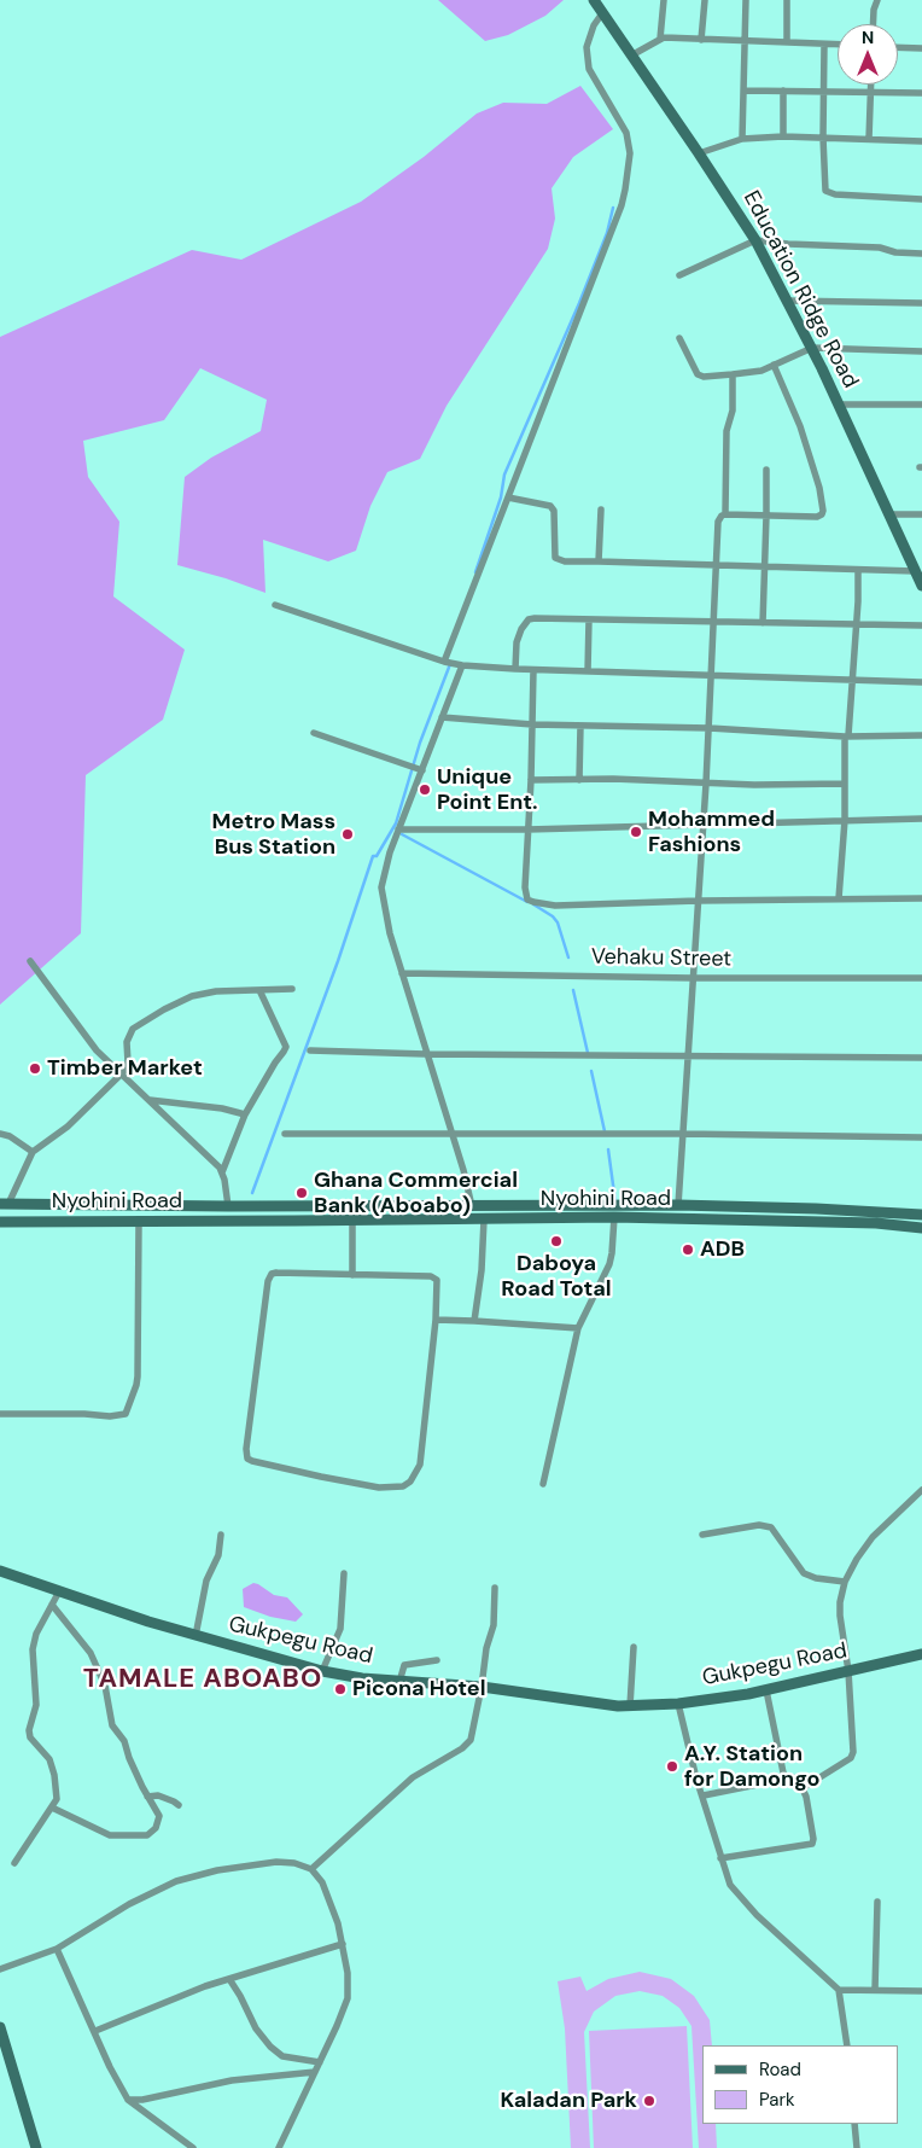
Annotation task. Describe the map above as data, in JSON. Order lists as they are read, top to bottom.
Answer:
{
  "streets": {
    "main road": ["Education Ridge Road", "Nyohini Road", "Gukpegu Road"],
    "street": ["Vehaku Street"]
  },
  "districts": ["TAMALE ABOABO"],
  "places": [
    "Unique Point Ent.",
    "Mohammed Fashions",
    "Metro Mass Bus Station",
    "Timber Market",
    "Ghana Commercial Bank (Aboabo)",
    "Daboya Road Total",
    "ADB",
    "Picona Hotel",
    "A.Y. Station for Damongo",
    "Kaladan Park"
  ],
  "legend": ["Road", "Park"],
  "north": "top"
}
